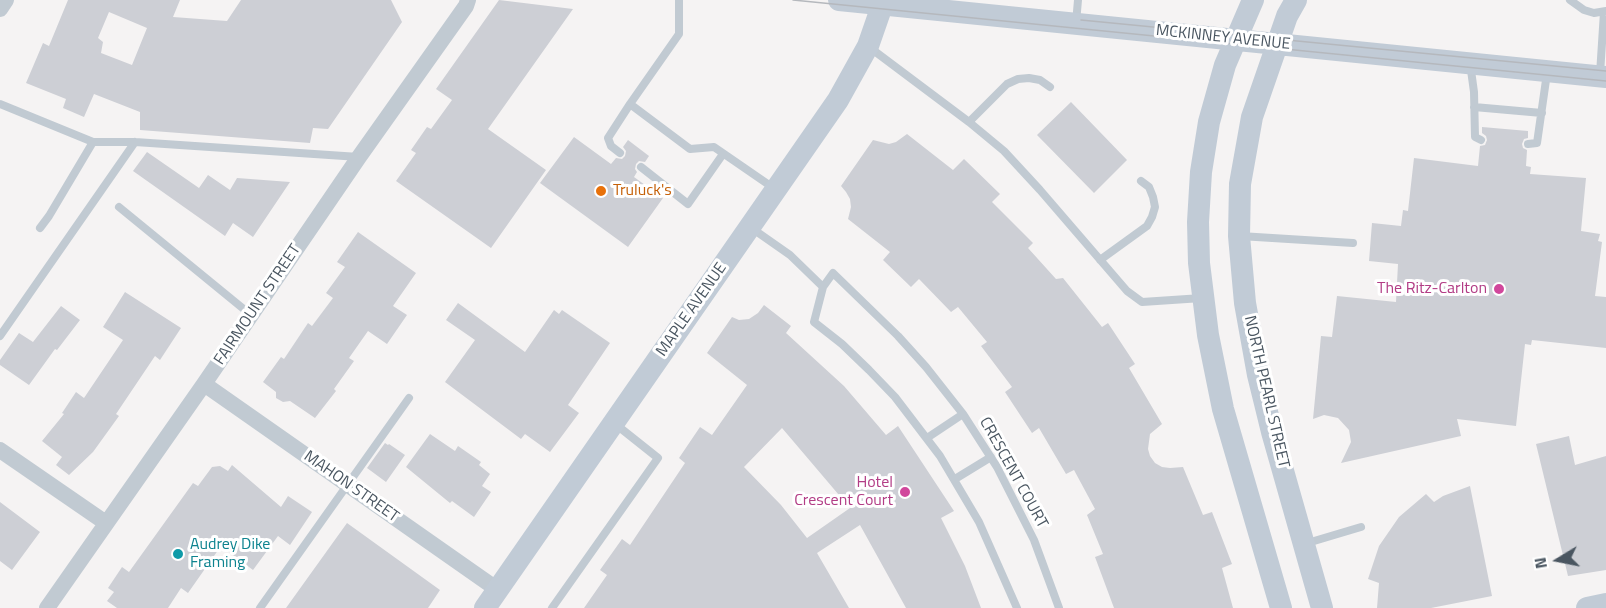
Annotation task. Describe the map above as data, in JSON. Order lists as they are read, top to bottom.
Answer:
{
  "streets": {
    "main road": ["MCKINNEY AVENUE", "MAPLE AVENUE", "NORTH PEARL STREET"],
    "street": ["FAIRMOUNT STREET", "MAHON STREET"],
    "lane": ["CRESCENT COURT"]
  },
  "crossings": [
    ["MCKINNEY AVENUE", "MAPLE AVENUE"],
    ["MCKINNEY AVENUE", "NORTH PEARL STREET"],
    ["FAIRMOUNT STREET", "MAHON STREET"],
    ["MAPLE AVENUE", "MAHON STREET"]
  ],
  "places": [
    "Truluck's",
    "The Ritz-Carlton",
    "Hotel Crescent Court",
    "Audrey Dike Framing"
  ],
  "north": "left"
}
